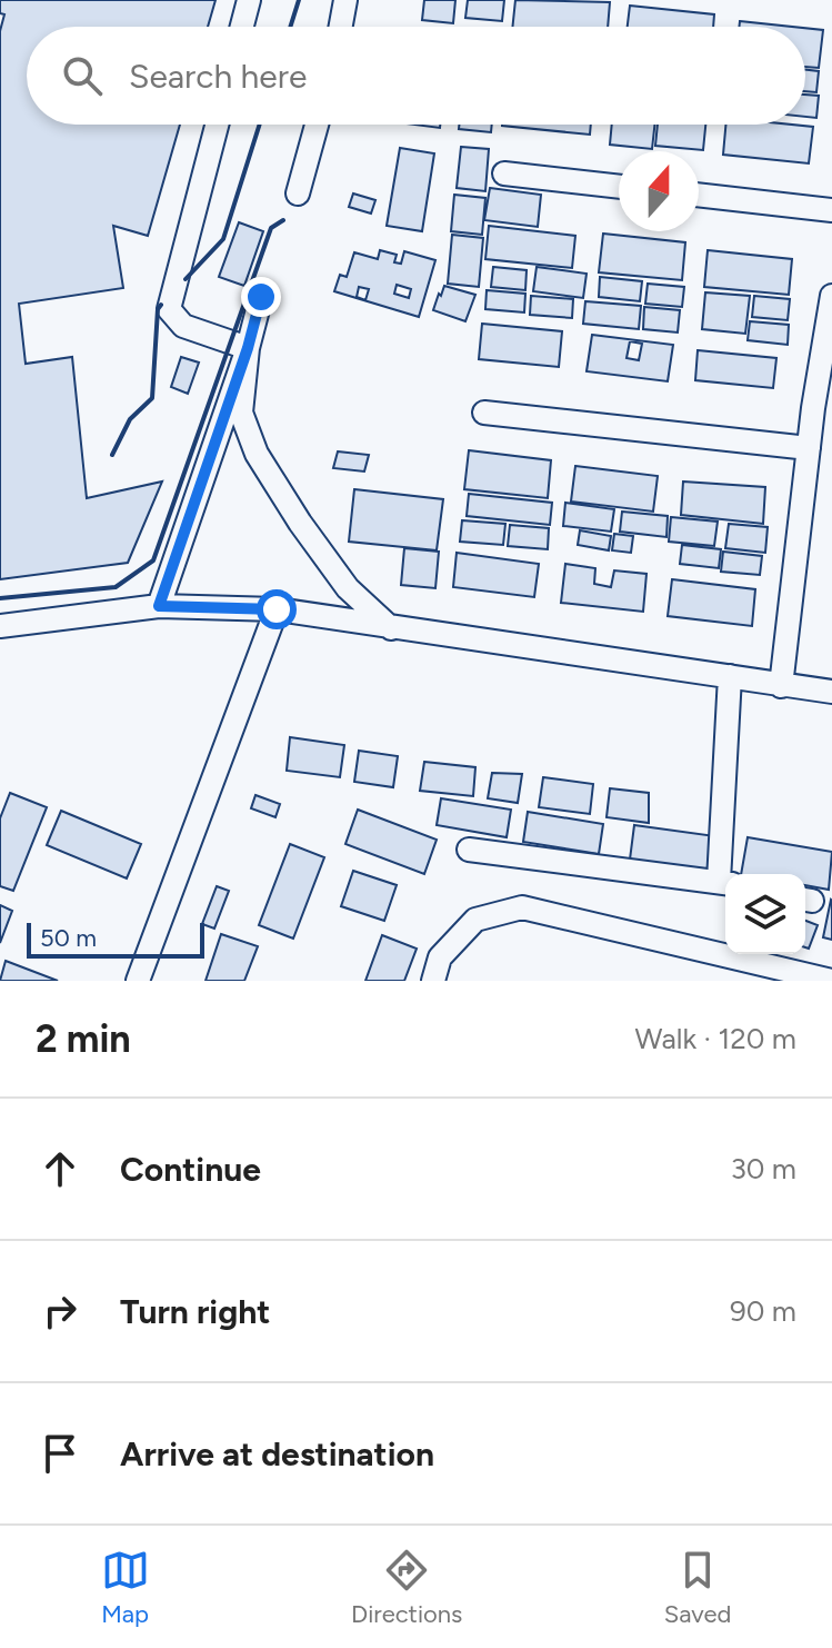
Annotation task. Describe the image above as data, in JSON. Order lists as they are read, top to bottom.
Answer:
{
  "scale_bar": "50 m",
  "north": "top",
  "page": {
    "search": "Search here",
    "scale": "50 m",
    "heading": ["2 min", "Walk · 120 m"],
    "list": [
      ["Continue", "30 m"],
      ["Turn right", "90 m"],
      "Arrive at destination"
    ],
    "nav": ["Map", "Directions", "Saved"]
  }
}
